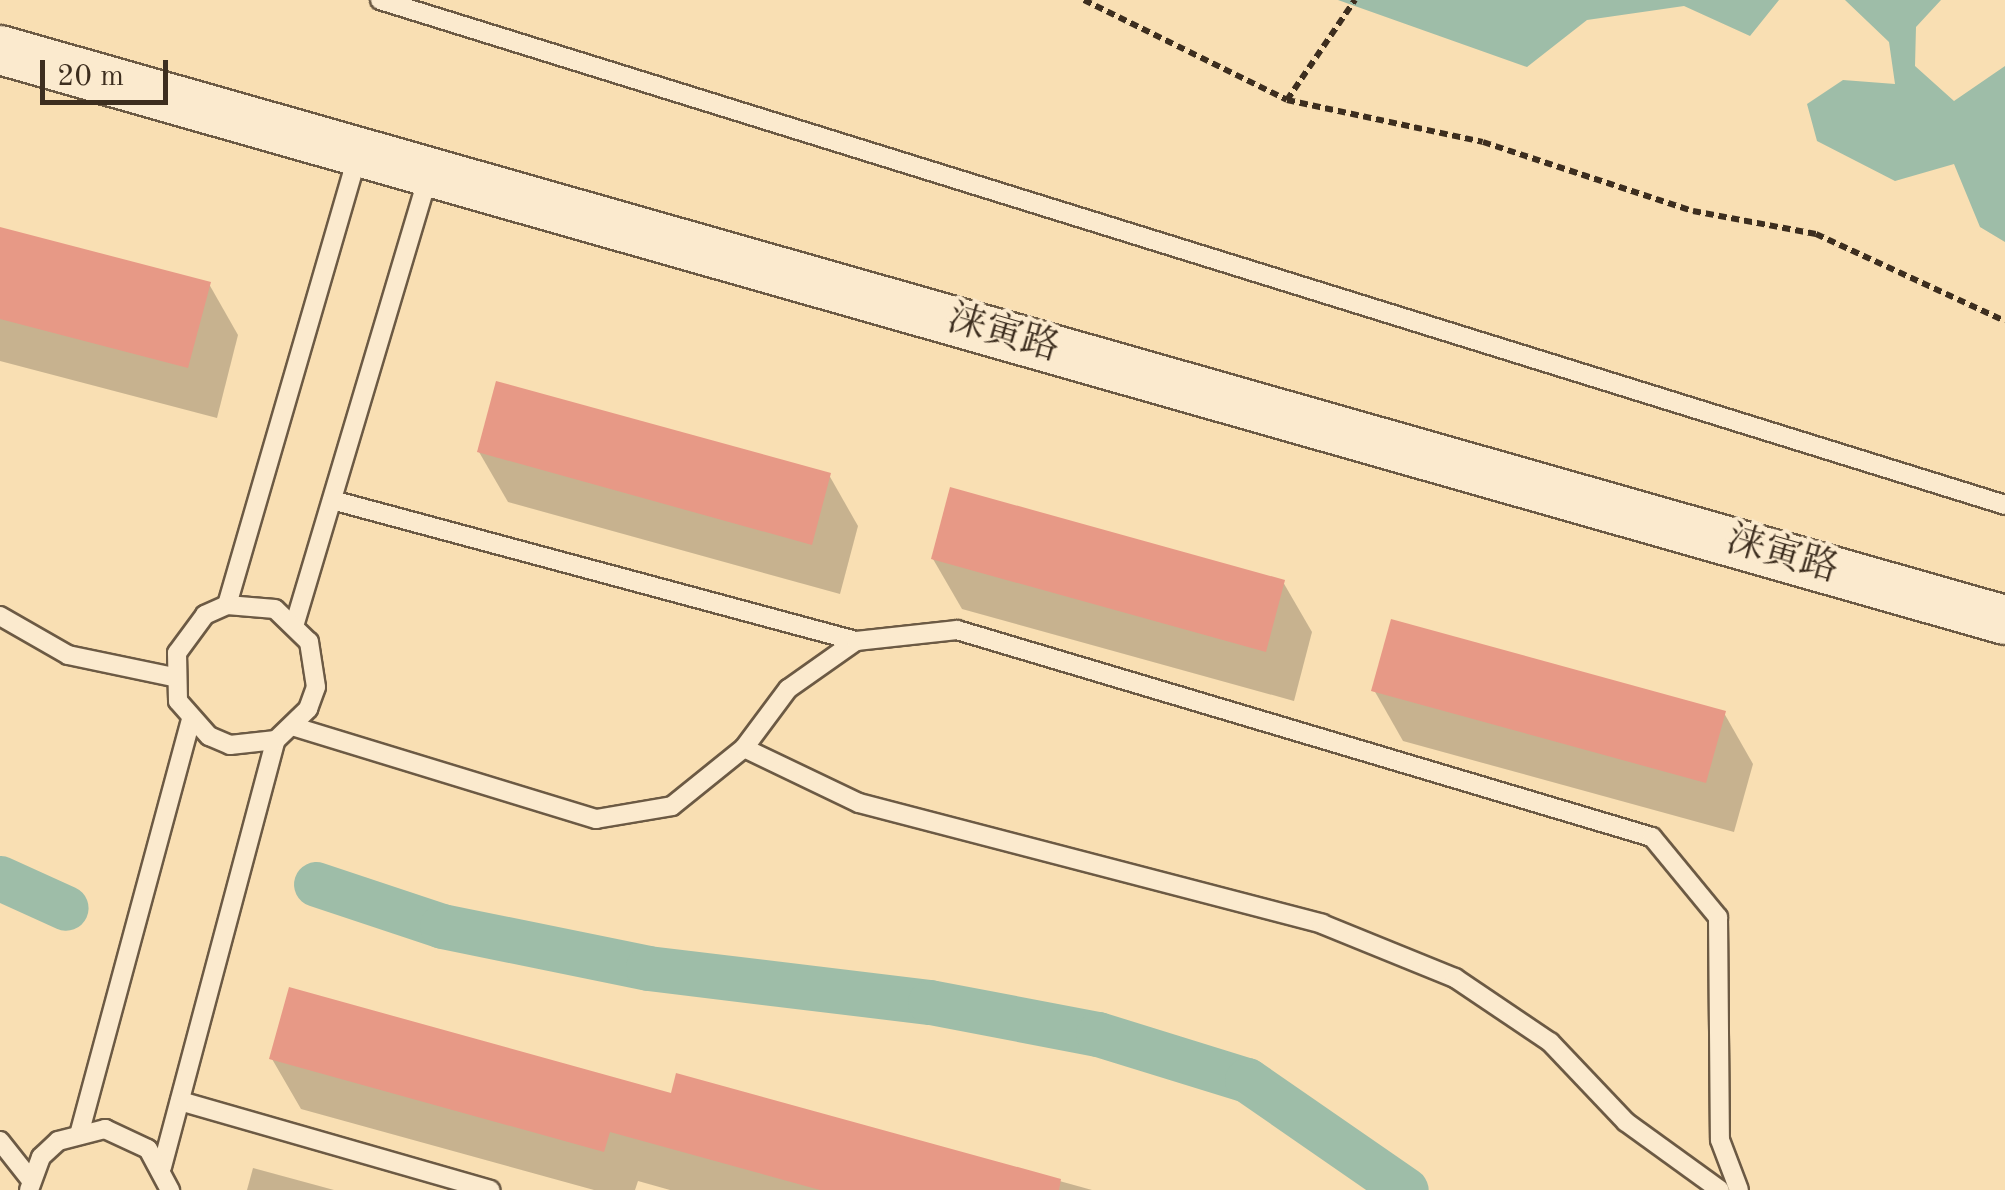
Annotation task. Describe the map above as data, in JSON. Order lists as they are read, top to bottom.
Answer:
{
  "streets": {
    "street": ["涞寅路"]
  },
  "scale_bar": "20 m"
}
